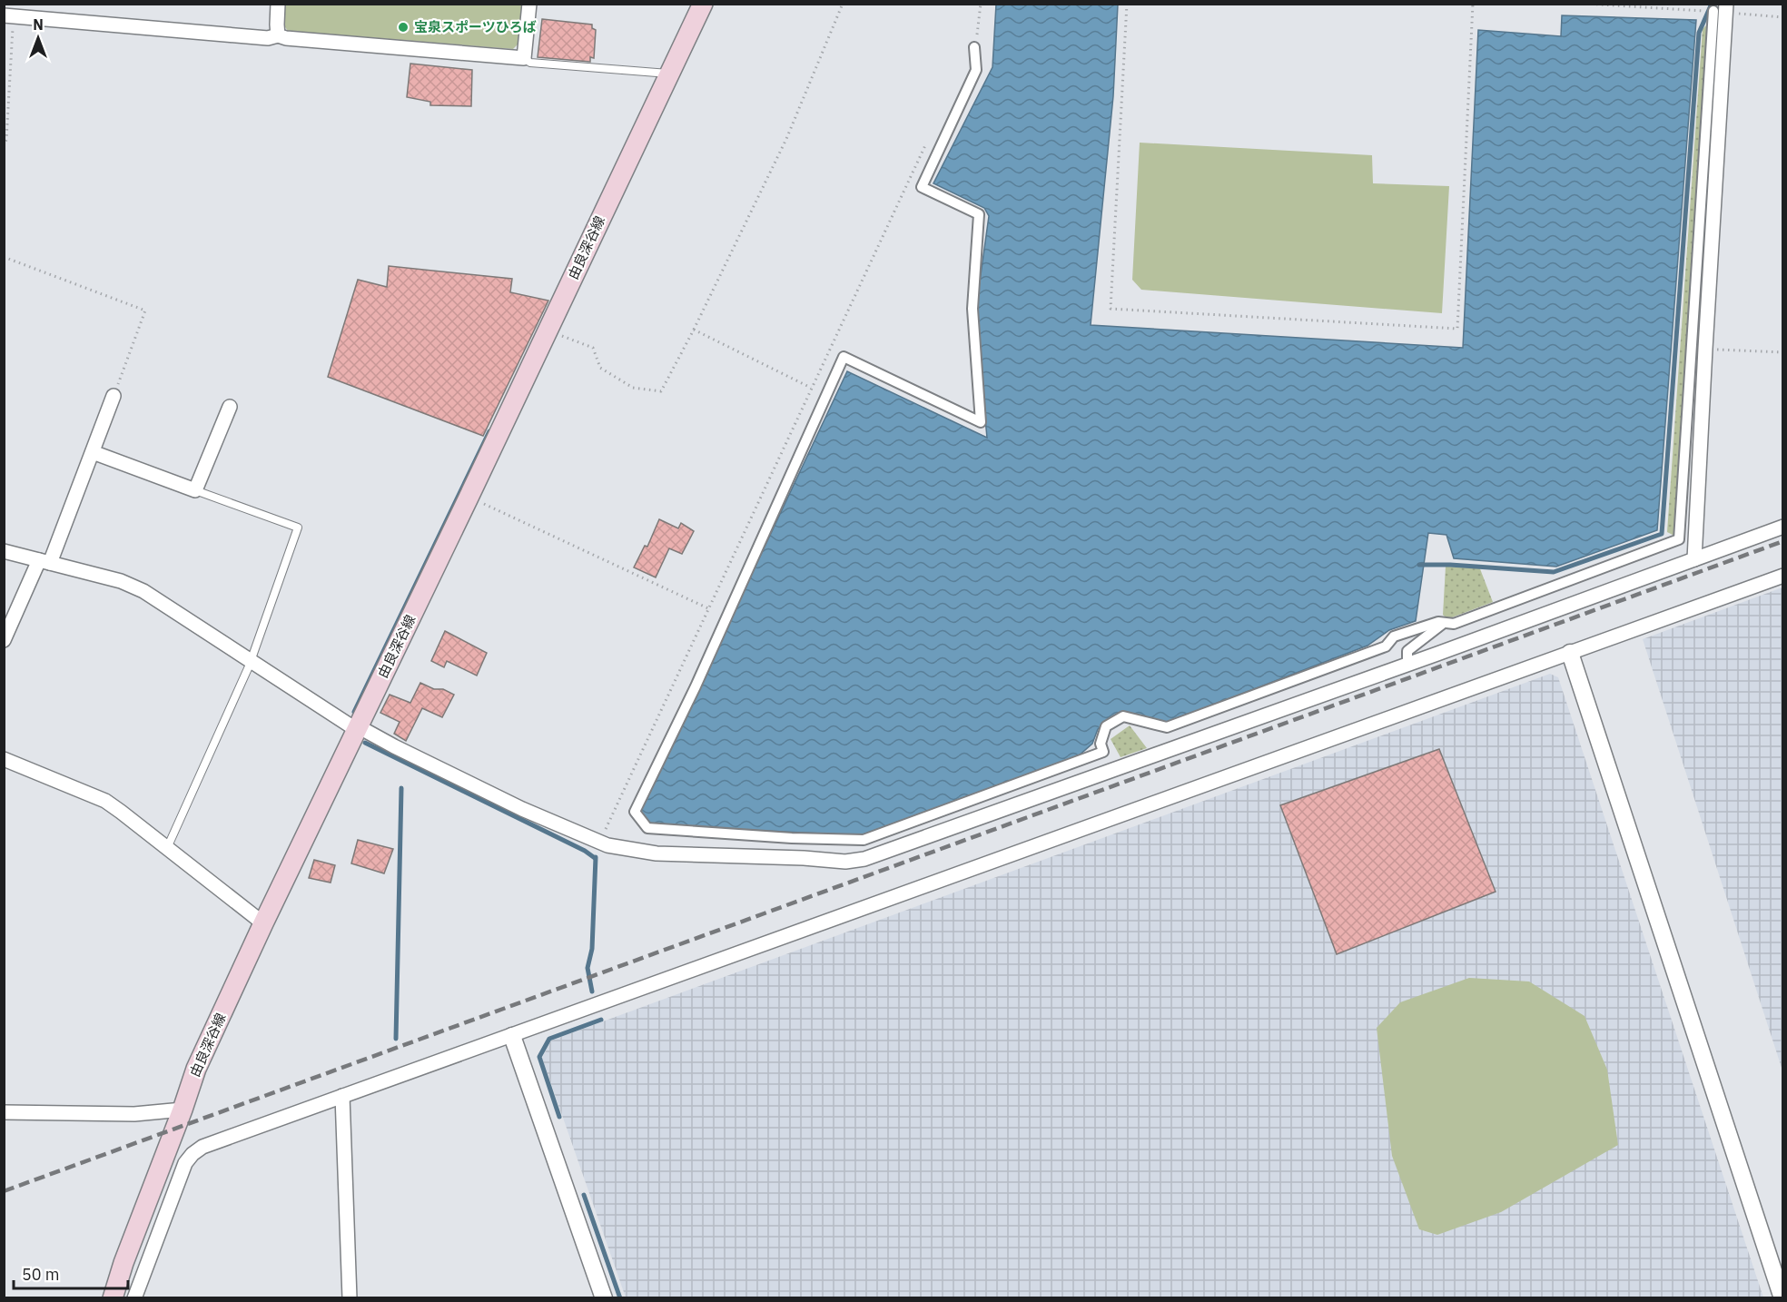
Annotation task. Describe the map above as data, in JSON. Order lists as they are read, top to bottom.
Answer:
{
  "streets": {
    "main road": ["由良深谷線"]
  },
  "places": ["宝泉スポーツひろば"],
  "scale_bar": "50 m",
  "north": "top"
}
